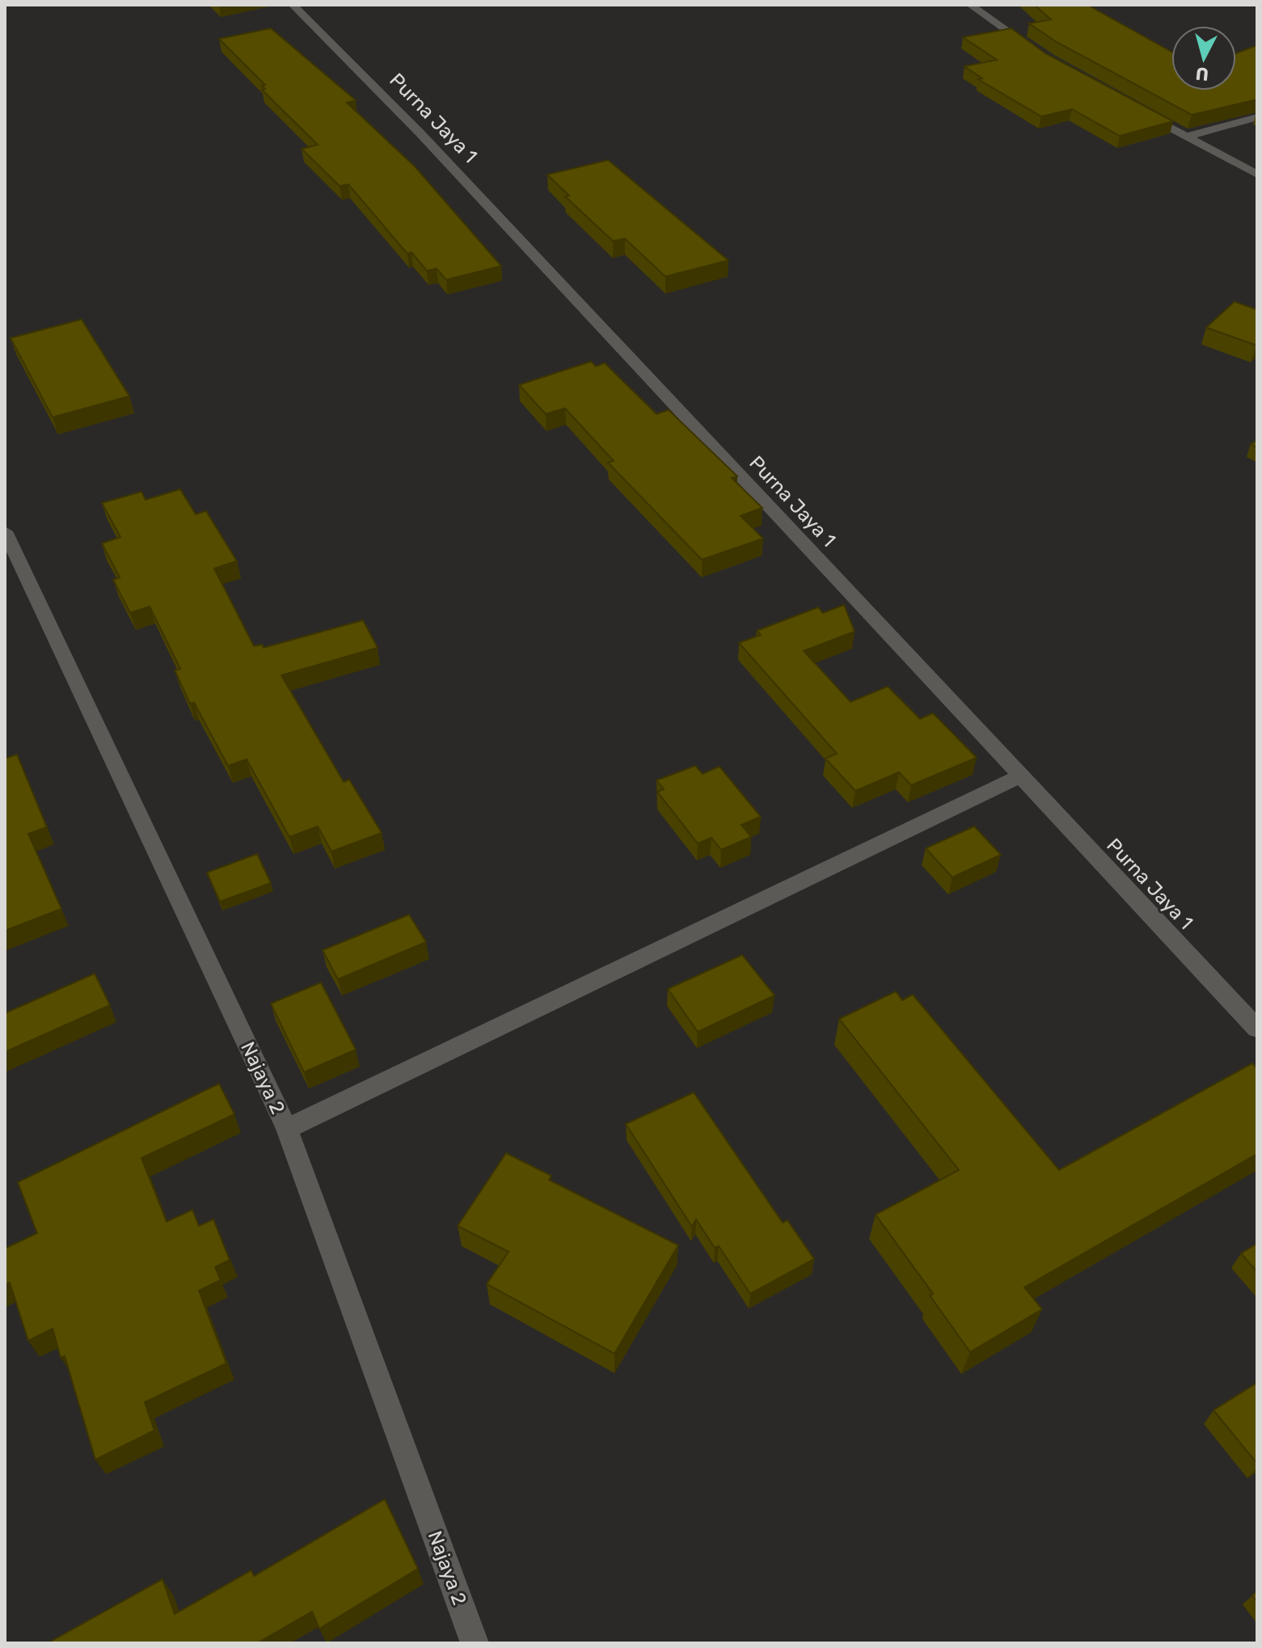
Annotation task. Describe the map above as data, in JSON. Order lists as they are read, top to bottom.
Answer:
{
  "streets": {
    "street": ["Purna Jaya 1", "Najaya 2"]
  },
  "north": "bottom"
}
